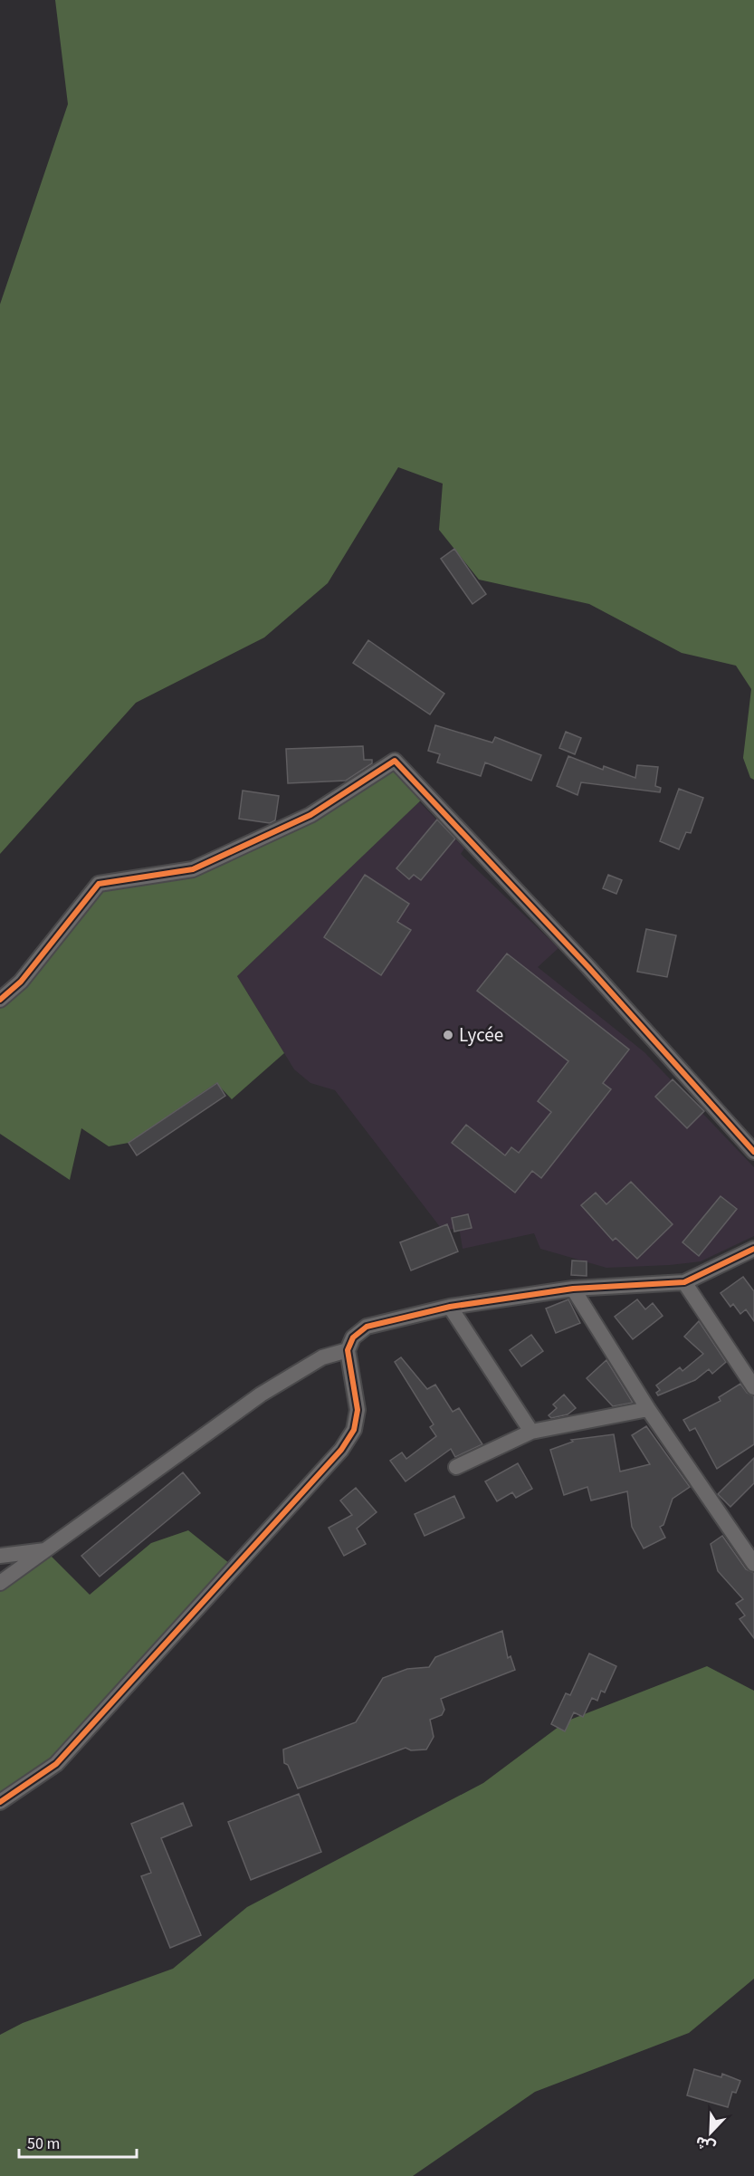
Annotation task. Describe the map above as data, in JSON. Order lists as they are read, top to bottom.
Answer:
{
  "places": ["Lycée"],
  "scale_bar": "50 m",
  "north": "bottom left"
}
